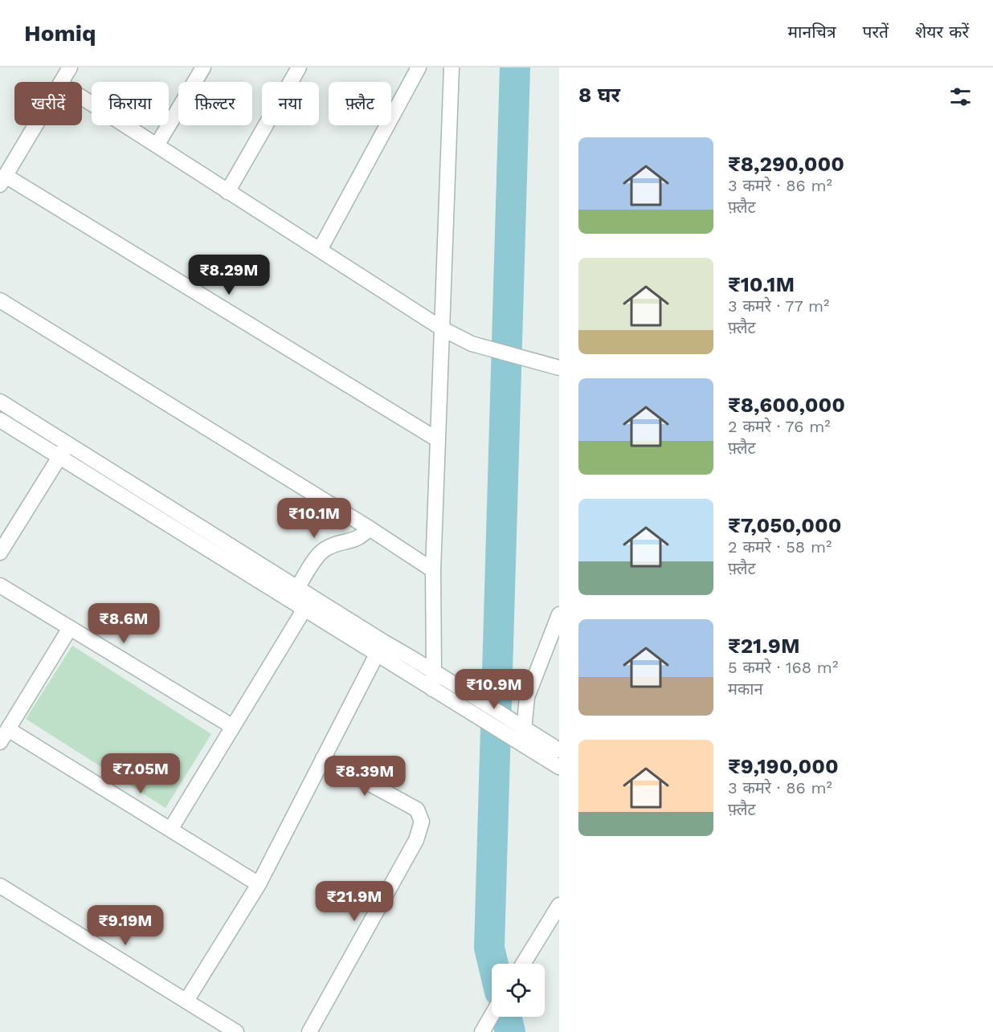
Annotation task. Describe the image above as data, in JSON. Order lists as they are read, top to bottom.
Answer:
{
  "page": {
    "header": "Homiq",
    "nav": ["मानचित्र", "परतें", "शेयर करें"],
    "heading": "8 घर",
    "chip": [
      "खरीदें",
      "किराया",
      "फ़िल्टर",
      "नया",
      "फ़्लैट"
    ],
    "list": [
      {
        "name": "₹8,290,000",
        "note": "3 कमरे · 86 m² · फ़्लैट"
      },
      {
        "name": "₹10.1M",
        "note": "3 कमरे · 77 m² · फ़्लैट"
      },
      {
        "name": "₹8,600,000",
        "note": "2 कमरे · 76 m² · फ़्लैट"
      },
      {
        "name": "₹7,050,000",
        "note": "2 कमरे · 58 m² · फ़्लैट"
      },
      {
        "name": "₹21.9M",
        "note": "5 कमरे · 168 m² · मकान"
      },
      {
        "name": "₹9,190,000",
        "note": "3 कमरे · 86 m² · फ़्लैट"
      }
    ],
    "price": [
      "₹8.29M",
      "₹10.1M",
      "₹8.6M",
      "₹10.9M",
      "₹7.05M",
      "₹8.39M",
      "₹21.9M",
      "₹9.19M"
    ]
  }
}
